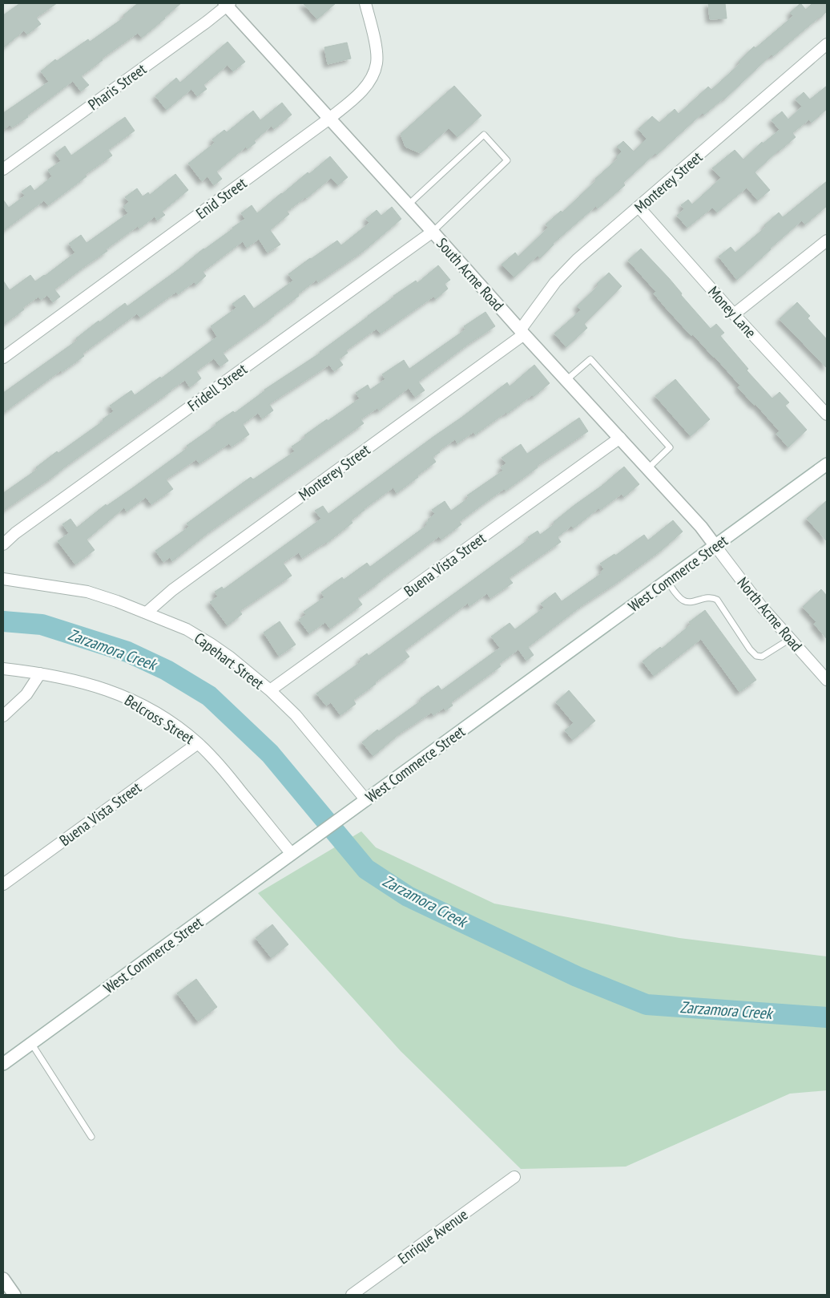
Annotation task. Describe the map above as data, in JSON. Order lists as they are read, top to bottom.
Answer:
{
  "streets": {
    "main road": ["South Acme Road", "West Commerce Street"],
    "street": [
      "Pharis Street",
      "Monterey Street",
      "Enid Street",
      "Money Lane",
      "Fridell Street",
      "Buena Vista Street",
      "North Acme Road",
      "Capehart Street",
      "Belcross Street",
      "Enrique Avenue"
    ]
  },
  "crossings": [
    ["Pharis Street", "South Acme Road"],
    ["Monterey Street", "South Acme Road"],
    ["Monterey Street", "Money Lane"],
    ["Monterey Street", "Capehart Street"],
    ["Enid Street", "South Acme Road"],
    ["South Acme Road", "Fridell Street"],
    ["South Acme Road", "Buena Vista Street"],
    ["South Acme Road", "West Commerce Street"],
    ["South Acme Road", "North Acme Road"],
    ["Buena Vista Street", "Capehart Street"],
    ["Buena Vista Street", "Belcross Street"],
    ["West Commerce Street", "North Acme Road"],
    ["West Commerce Street", "Capehart Street"],
    ["West Commerce Street", "Belcross Street"]
  ],
  "water": ["Zarzamora Creek"]
}
